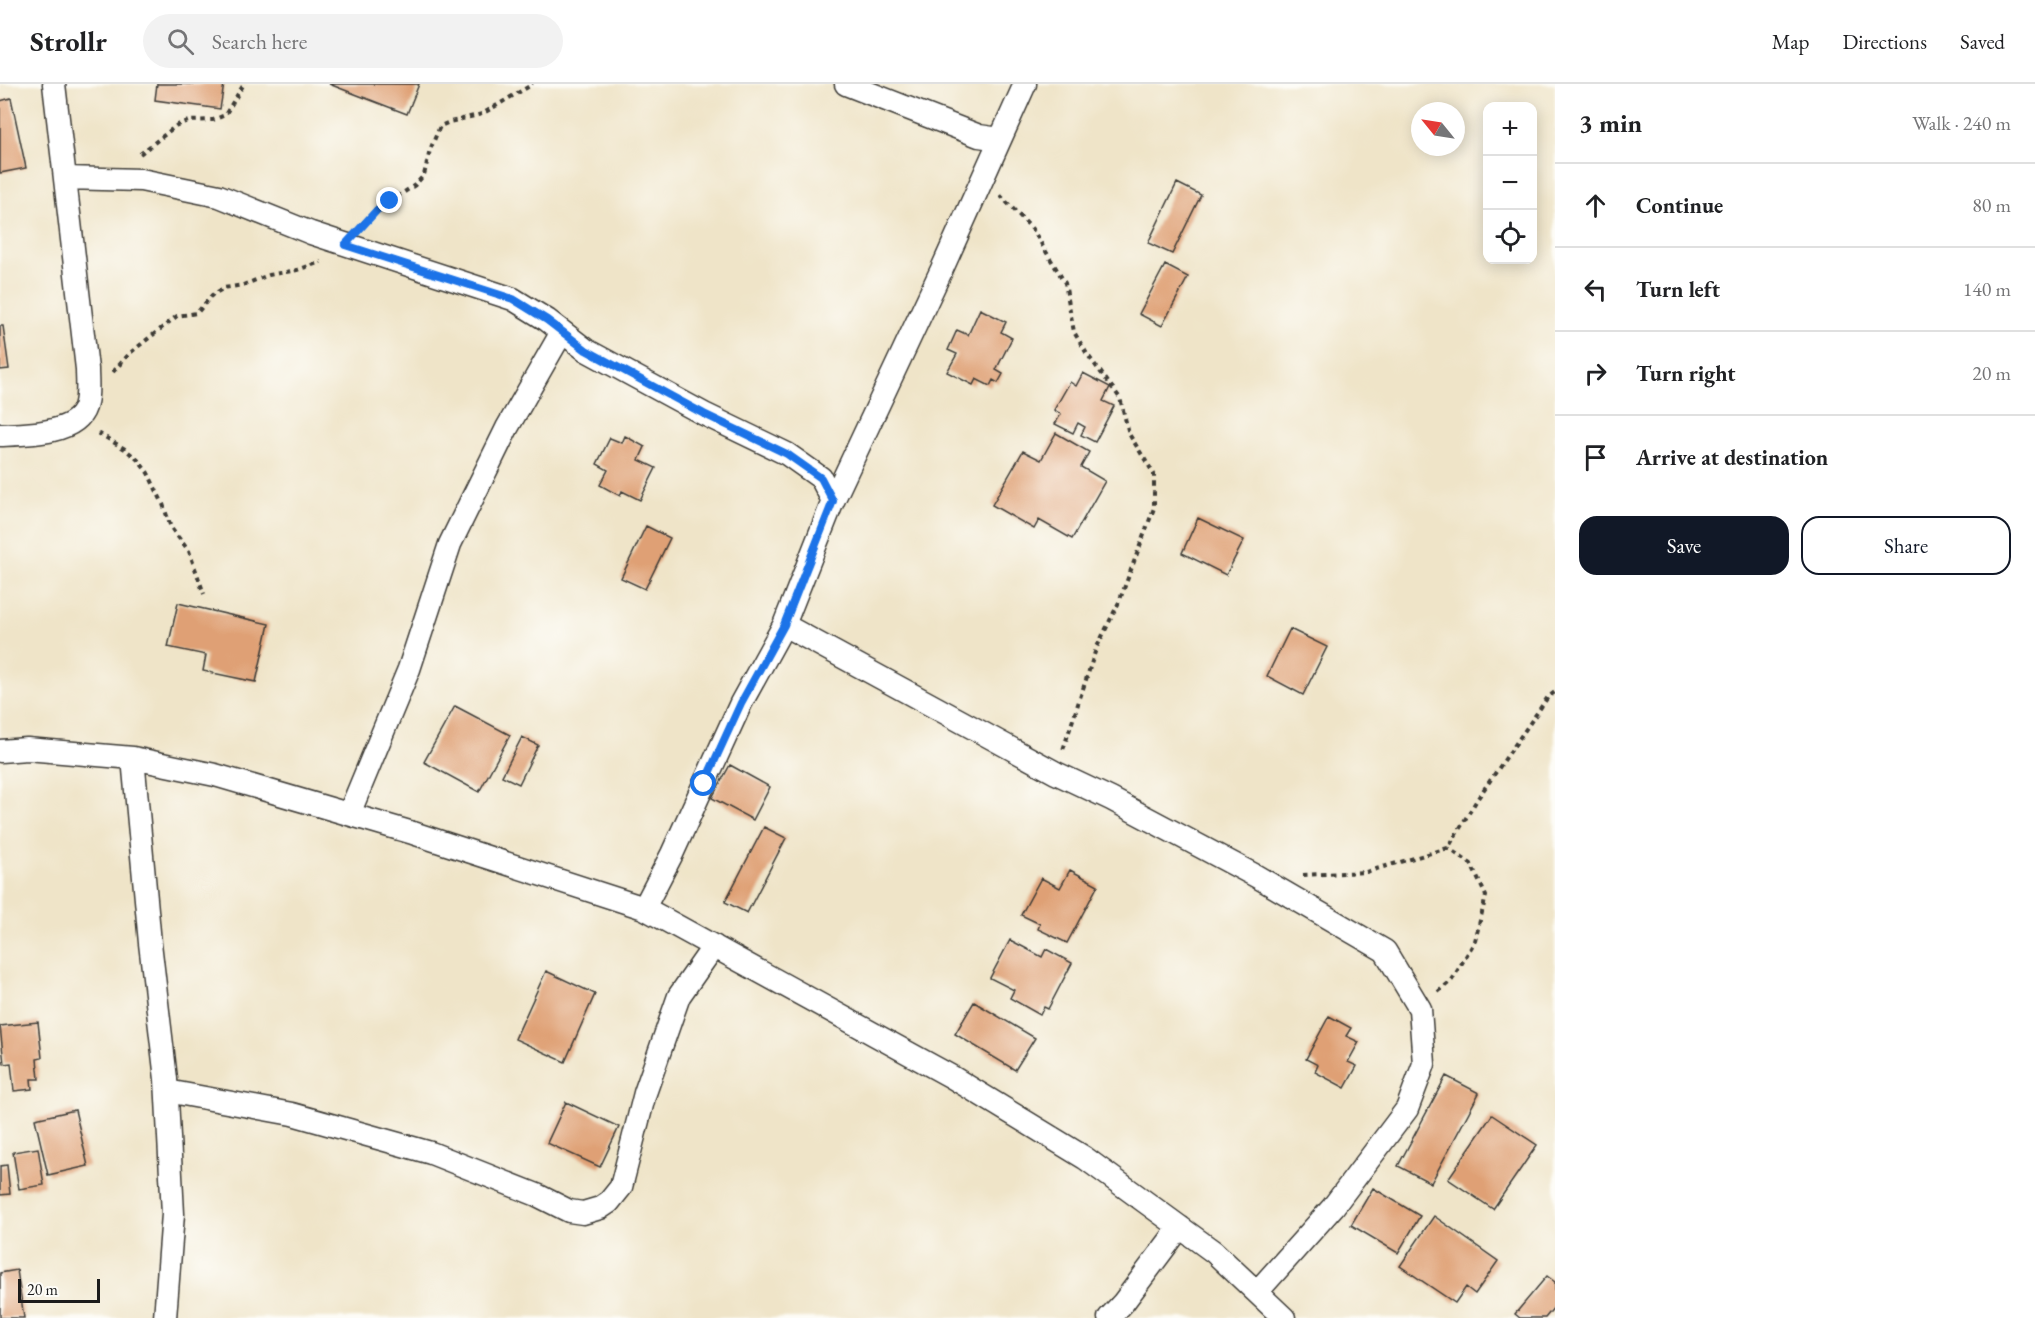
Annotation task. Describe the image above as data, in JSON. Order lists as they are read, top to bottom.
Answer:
{
  "scale_bar": "20 m",
  "north": "top left",
  "page": {
    "header": "Strollr",
    "search": "Search here",
    "nav": ["Map", "Directions", "Saved"],
    "heading": ["3 min", "Walk · 240 m"],
    "map_buttons": ["+", "−"],
    "list": [
      ["Continue", "80 m"],
      ["Turn left", "140 m"],
      ["Turn right", "20 m"],
      "Arrive at destination"
    ],
    "buttons": ["Save", "Share"],
    "scale": "20 m"
  }
}
